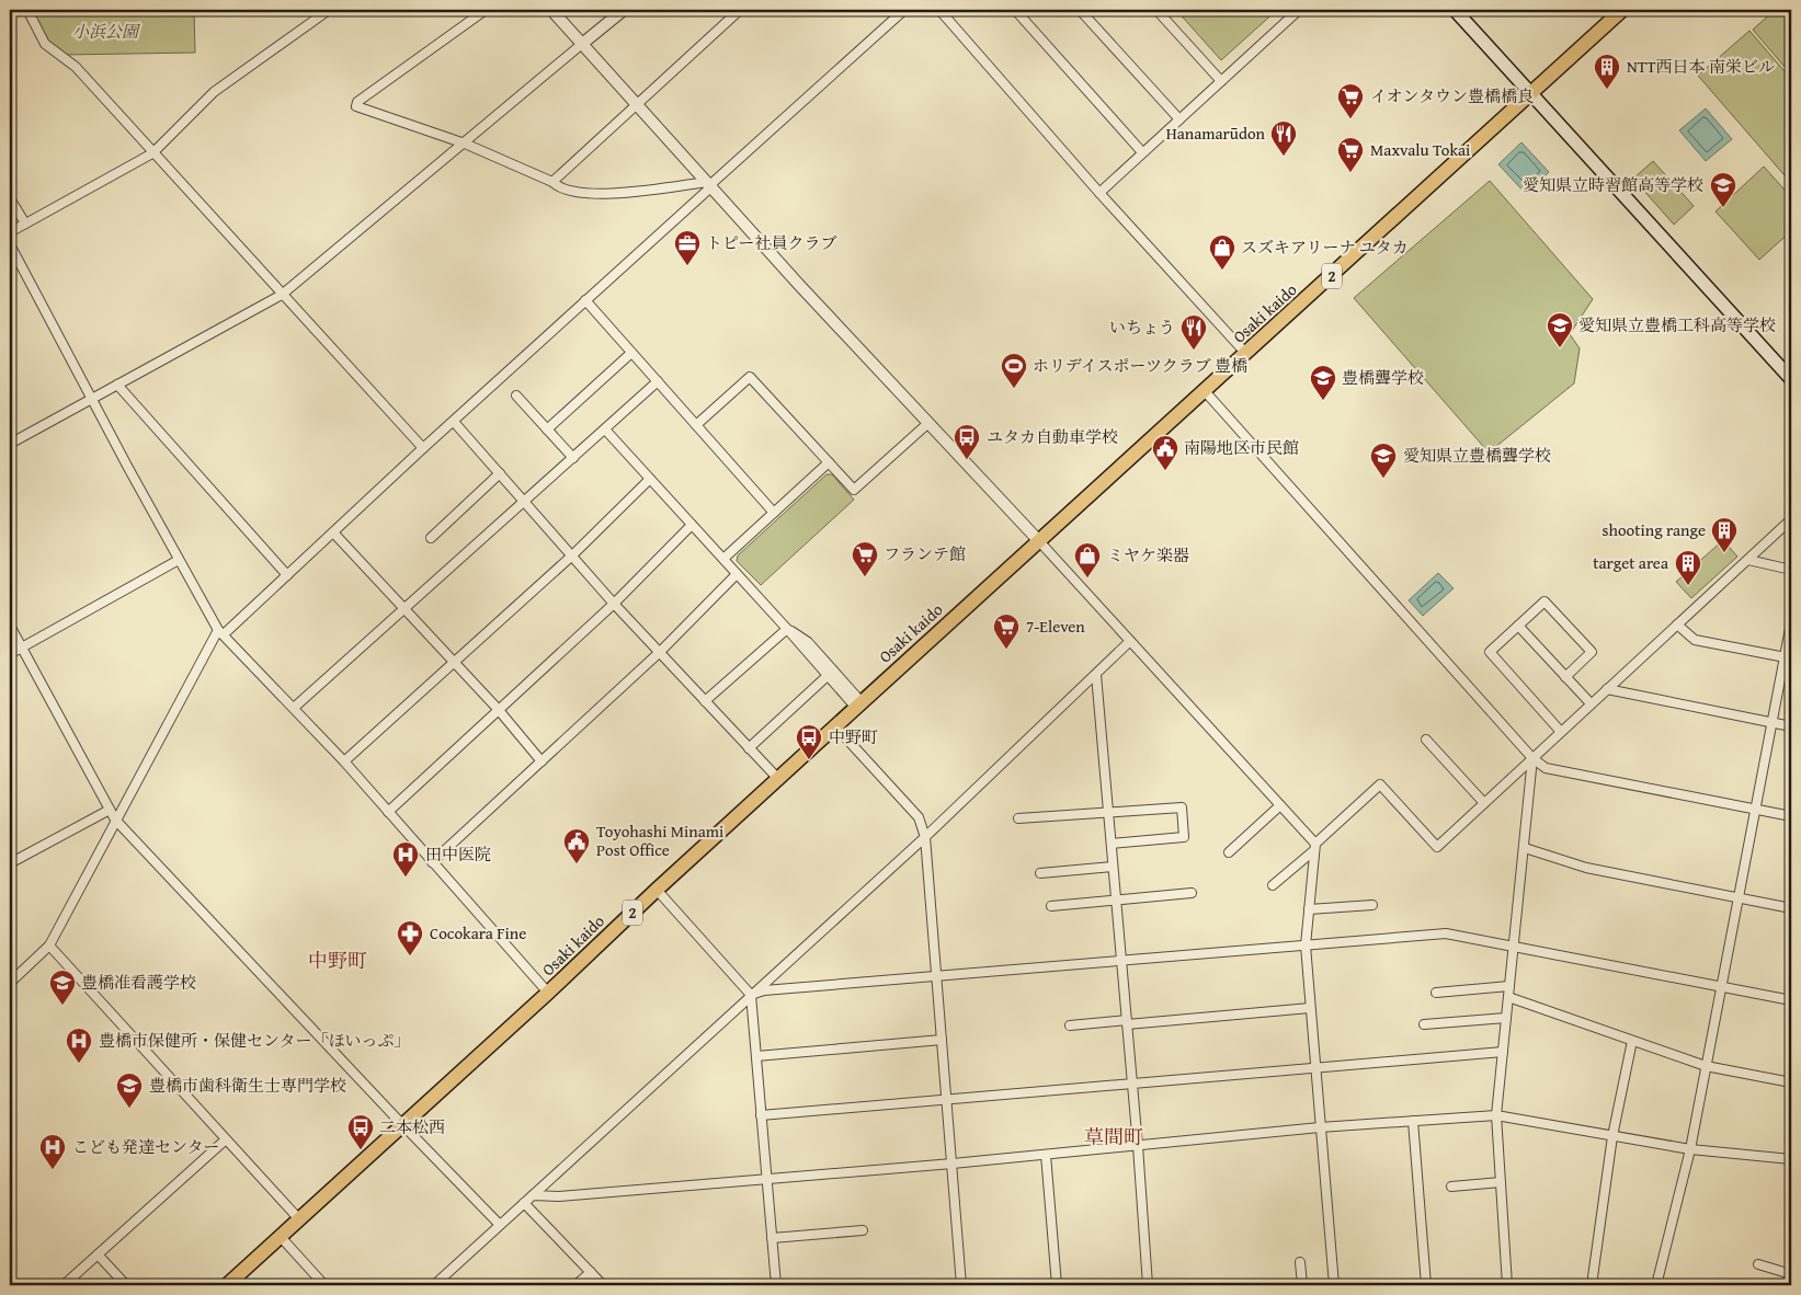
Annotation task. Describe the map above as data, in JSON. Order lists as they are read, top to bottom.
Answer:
{
  "streets": {
    "main road": ["2", "Osaki kaido"]
  },
  "districts": ["中野町", "草間町"],
  "parks": ["小浜公園"],
  "places": {
    "building": ["NTT西日本 南栄ビル", "shooting range", "target area"],
    "supermarket": [
      "イオンタウン豊橋橋良",
      "Maxvalu Tokai",
      "フランテ館",
      "7-Eleven"
    ],
    "restaurant": ["Hanamarūdon", "いちょう"],
    "school or university": [
      "愛知県立時習館高等学校",
      "愛知県立豊橋工科高等学校",
      "豊橋聾学校",
      "愛知県立豊橋聾学校",
      "豊橋准看護学校",
      "豊橋市歯科衛生士専門学校"
    ],
    "office": ["トピー社員クラブ"],
    "shop": ["スズキアリーナ ユタカ", "ミヤケ楽器"],
    "sports": ["ホリデイスポーツクラブ 豊橋"],
    "bus stop": ["ユタカ自動車学校", "中野町", "二本松西"],
    "public building": ["南陽地区市民館", "Toyohashi Minami Post Office"],
    "hospital": ["田中医院", "豊橋市保健所・保健センター「ほいっぷ」", "こども発達センター"],
    "pharmacy": ["Cocokara Fine"]
  }
}
